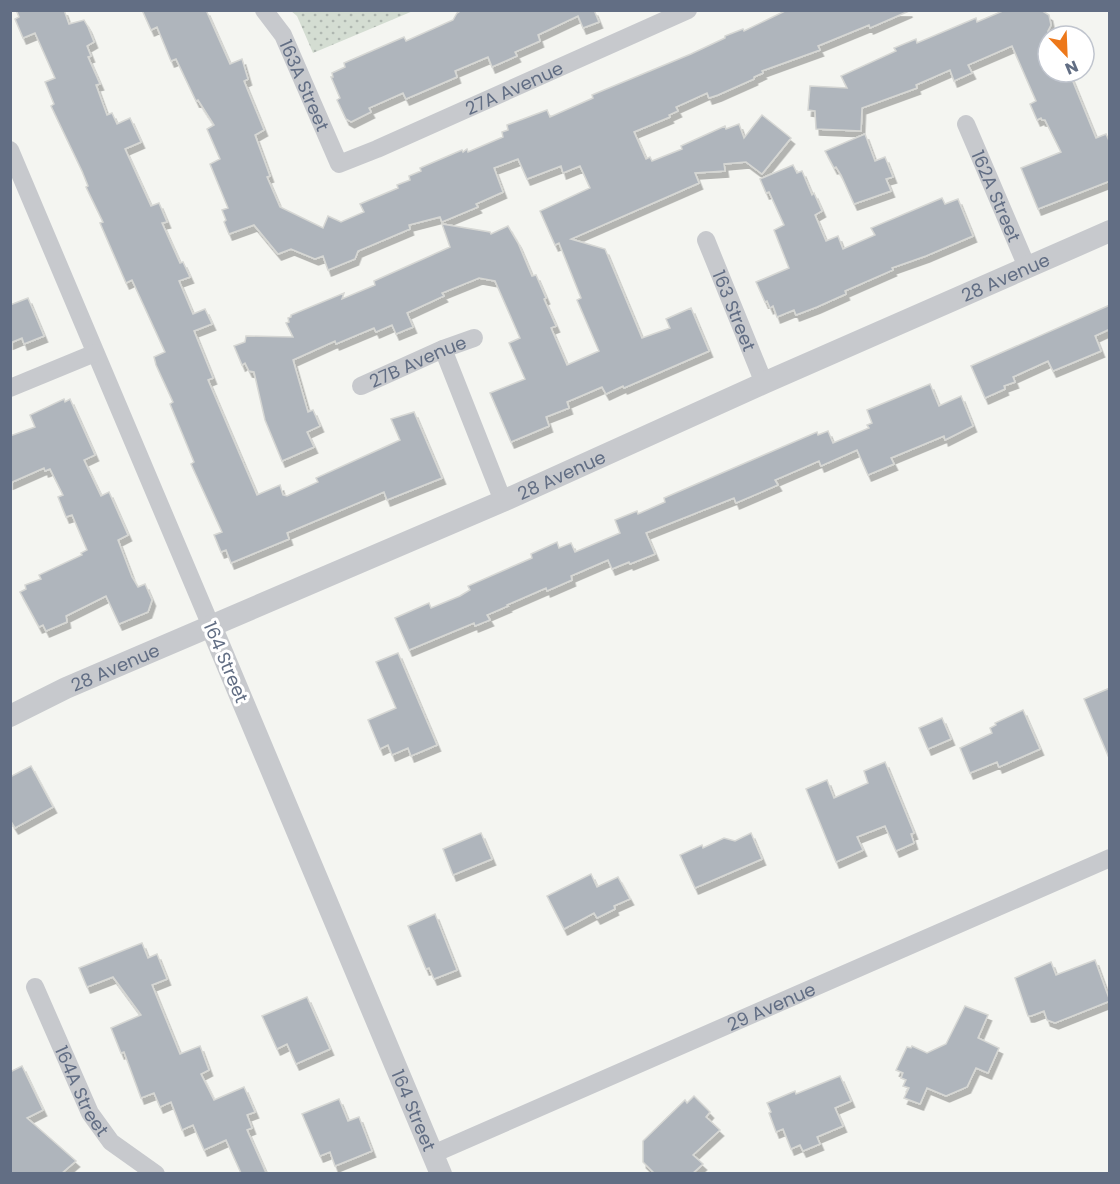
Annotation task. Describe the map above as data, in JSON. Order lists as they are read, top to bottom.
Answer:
{
  "streets": {
    "street": [
      "163A Street",
      "27A Avenue",
      "162A Street",
      "28 Avenue",
      "163 Street",
      "27B Avenue",
      "164 Street",
      "29 Avenue",
      "164A Street"
    ]
  },
  "crossings": [
    ["163A Street", "27A Avenue"],
    ["162A Street", "28 Avenue"],
    ["28 Avenue", "163 Street"],
    ["28 Avenue", "164 Street"],
    ["164 Street", "29 Avenue"]
  ],
  "north": "bottom right"
}
